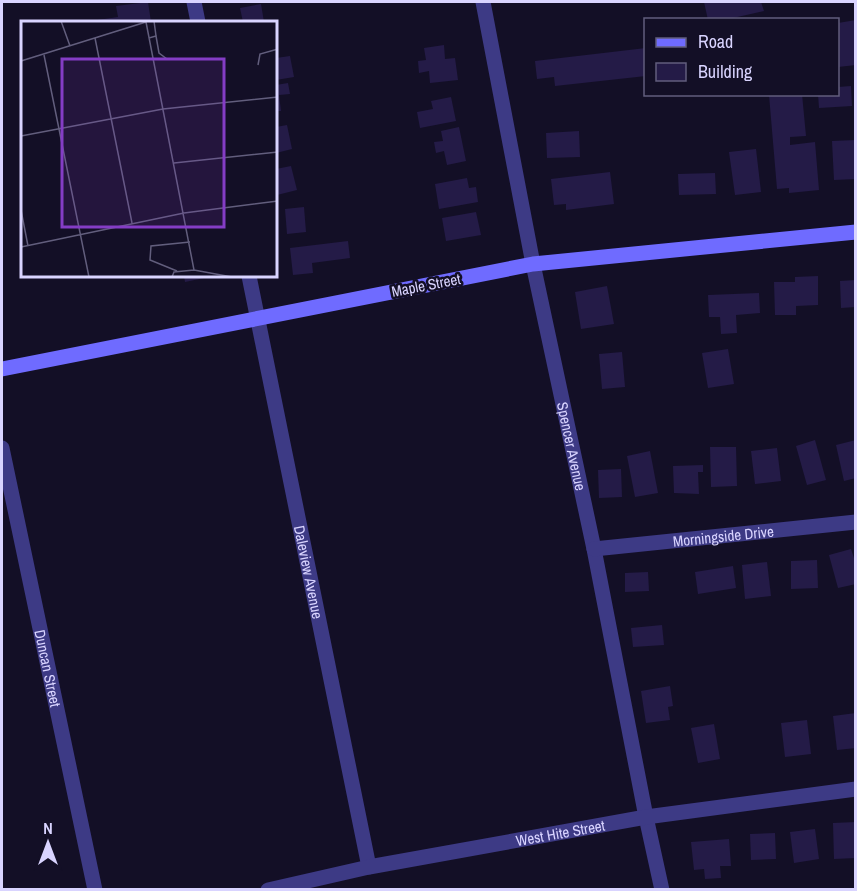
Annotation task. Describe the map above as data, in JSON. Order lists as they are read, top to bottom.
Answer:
{
  "streets": {
    "street": [
      "Maple Street",
      "Spencer Avenue",
      "Morningside Drive",
      "Daleview Avenue",
      "Duncan Street",
      "West Hite Street"
    ]
  },
  "crossings": [
    ["Maple Street", "Spencer Avenue"],
    ["Maple Street", "Daleview Avenue"],
    ["Spencer Avenue", "Morningside Drive"],
    ["Spencer Avenue", "West Hite Street"],
    ["Daleview Avenue", "West Hite Street"]
  ],
  "legend": ["Road", "Building"],
  "north": "top"
}
